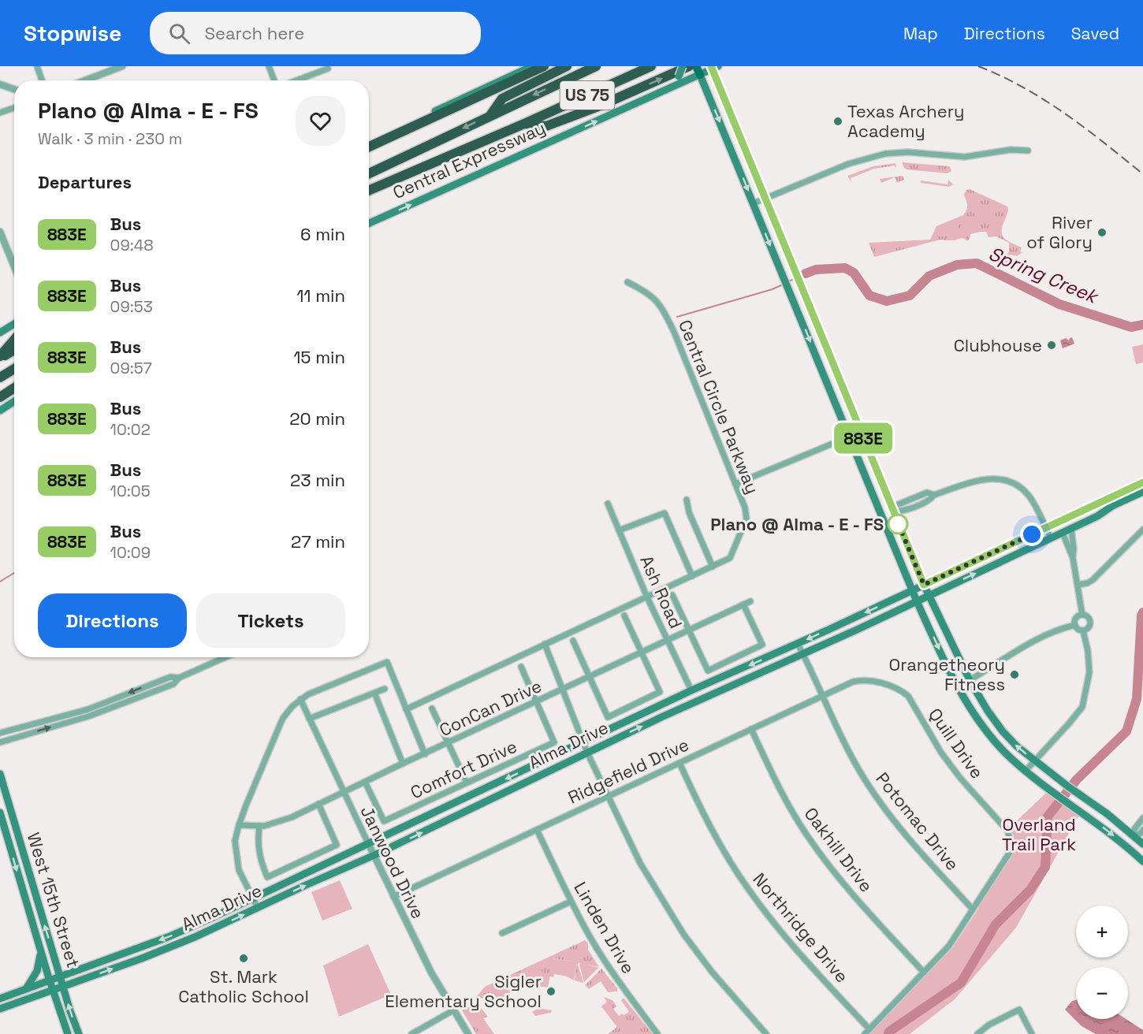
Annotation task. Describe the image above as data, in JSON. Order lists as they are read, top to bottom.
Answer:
{
  "streets": {
    "highway": ["US 75", "Central Expressway"],
    "main road": ["Alma Drive", "West 15th Street"],
    "street": [
      "Central Circle Parkway",
      "Ash Road",
      "ConCan Drive",
      "Quill Drive",
      "Comfort Drive",
      "Ridgefield Drive",
      "Potomac Drive",
      "Oakhill Drive",
      "Janwood Drive",
      "Linden Drive",
      "Northridge Drive"
    ]
  },
  "crossings": [
    ["Ash Road", "ConCan Drive"],
    ["Ash Road", "Alma Drive"],
    ["ConCan Drive", "Comfort Drive"],
    ["ConCan Drive", "Janwood Drive"],
    ["Quill Drive", "Ridgefield Drive"],
    ["Quill Drive", "Potomac Drive"],
    ["Alma Drive", "Potomac Drive"],
    ["Alma Drive", "Janwood Drive"],
    ["Alma Drive", "West 15th Street"],
    ["Ridgefield Drive", "Potomac Drive"],
    ["Ridgefield Drive", "Oakhill Drive"],
    ["Ridgefield Drive", "Janwood Drive"],
    ["Ridgefield Drive", "Linden Drive"],
    ["Ridgefield Drive", "Northridge Drive"]
  ],
  "water": ["Spring Creek"],
  "parks": ["Overland Trail Park"],
  "places": [
    "Texas Archery Academy",
    "River of Glory",
    "Clubhouse",
    "Plano @ Alma - E - FS",
    "Orangetheory Fitness",
    "St. Mark Catholic School",
    "Sigler Elementary School"
  ],
  "lines": ["bus line 883E"],
  "page": {
    "header": "Stopwise",
    "search": "Search here",
    "nav": ["Map", "Directions", "Saved"],
    "on_map": "883E",
    "heading": [
      ["Plano @ Alma - E - FS", "Walk · 3 min · 230 m"],
      "Departures"
    ],
    "list": [
      {
        "mark": "883E",
        "name": "Bus",
        "note": "09:48",
        "value": "6 min"
      },
      {
        "mark": "883E",
        "name": "Bus",
        "note": "09:53",
        "value": "11 min"
      },
      {
        "mark": "883E",
        "name": "Bus",
        "note": "09:57",
        "value": "15 min"
      },
      {
        "mark": "883E",
        "name": "Bus",
        "note": "10:02",
        "value": "20 min"
      },
      {
        "mark": "883E",
        "name": "Bus",
        "note": "10:05",
        "value": "23 min"
      },
      {
        "mark": "883E",
        "name": "Bus",
        "note": "10:09",
        "value": "27 min"
      }
    ],
    "buttons": ["Directions", "Tickets"],
    "map_buttons": ["+", "−"]
  }
}
